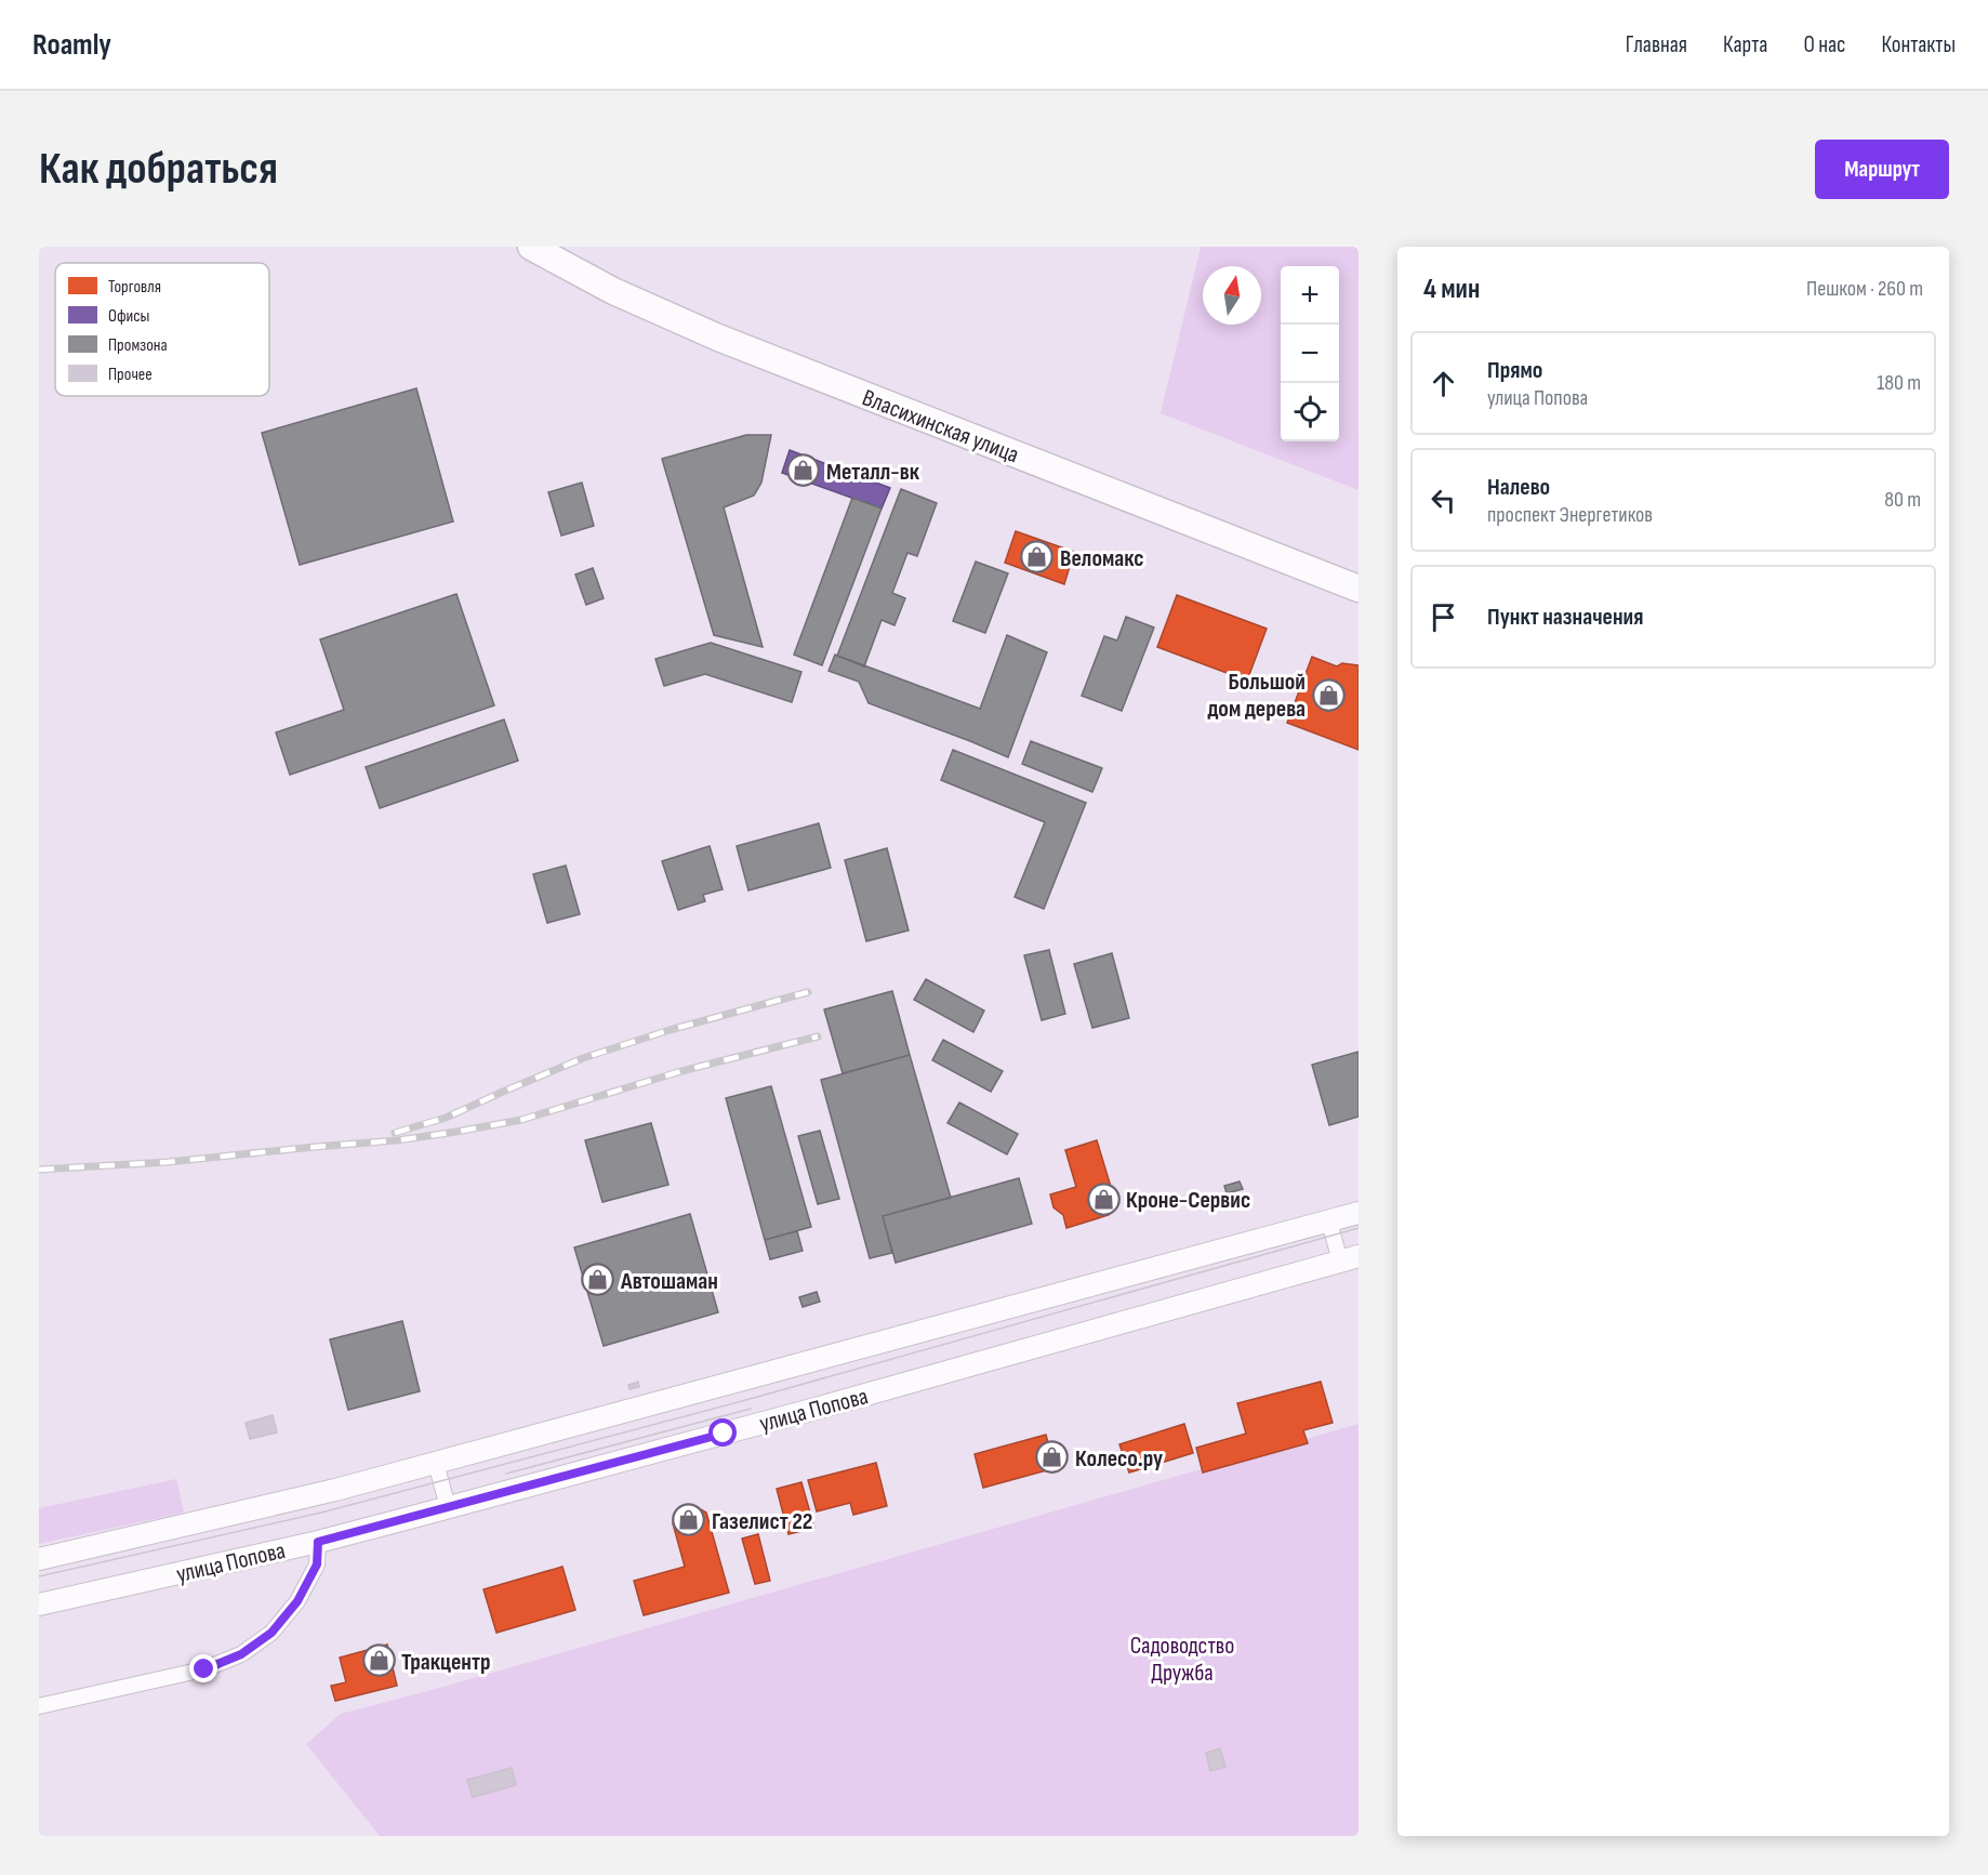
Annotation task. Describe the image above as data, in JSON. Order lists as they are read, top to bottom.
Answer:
{
  "streets": {
    "highway": ["Власихинская улица"],
    "main road": ["улица Попова"]
  },
  "parks": ["Садоводство Дружба"],
  "places": {
    "shop": [
      "Металл-вк",
      "Веломакс",
      "Большой дом дерева",
      "Кроне-Сервис",
      "Автошаман",
      "Колесо.ру",
      "Газелист 22",
      "Тракцентр"
    ]
  },
  "legend": [
    "Торговля",
    "Офисы",
    "Промзона",
    "Прочее"
  ],
  "north": "top",
  "page": {
    "header": "Roamly",
    "nav": [
      "Главная",
      "Карта",
      "О нас",
      "Контакты"
    ],
    "buttons": "Маршрут",
    "title": "Как добраться",
    "heading": ["4 мин", "Пешком · 260 m"],
    "map_buttons": ["+", "−"],
    "list": [
      ["Прямо", "улица Попова", "180 m"],
      ["Налево", "проспект Энергетиков", "80 m"],
      "Пункт назначения"
    ]
  }
}
